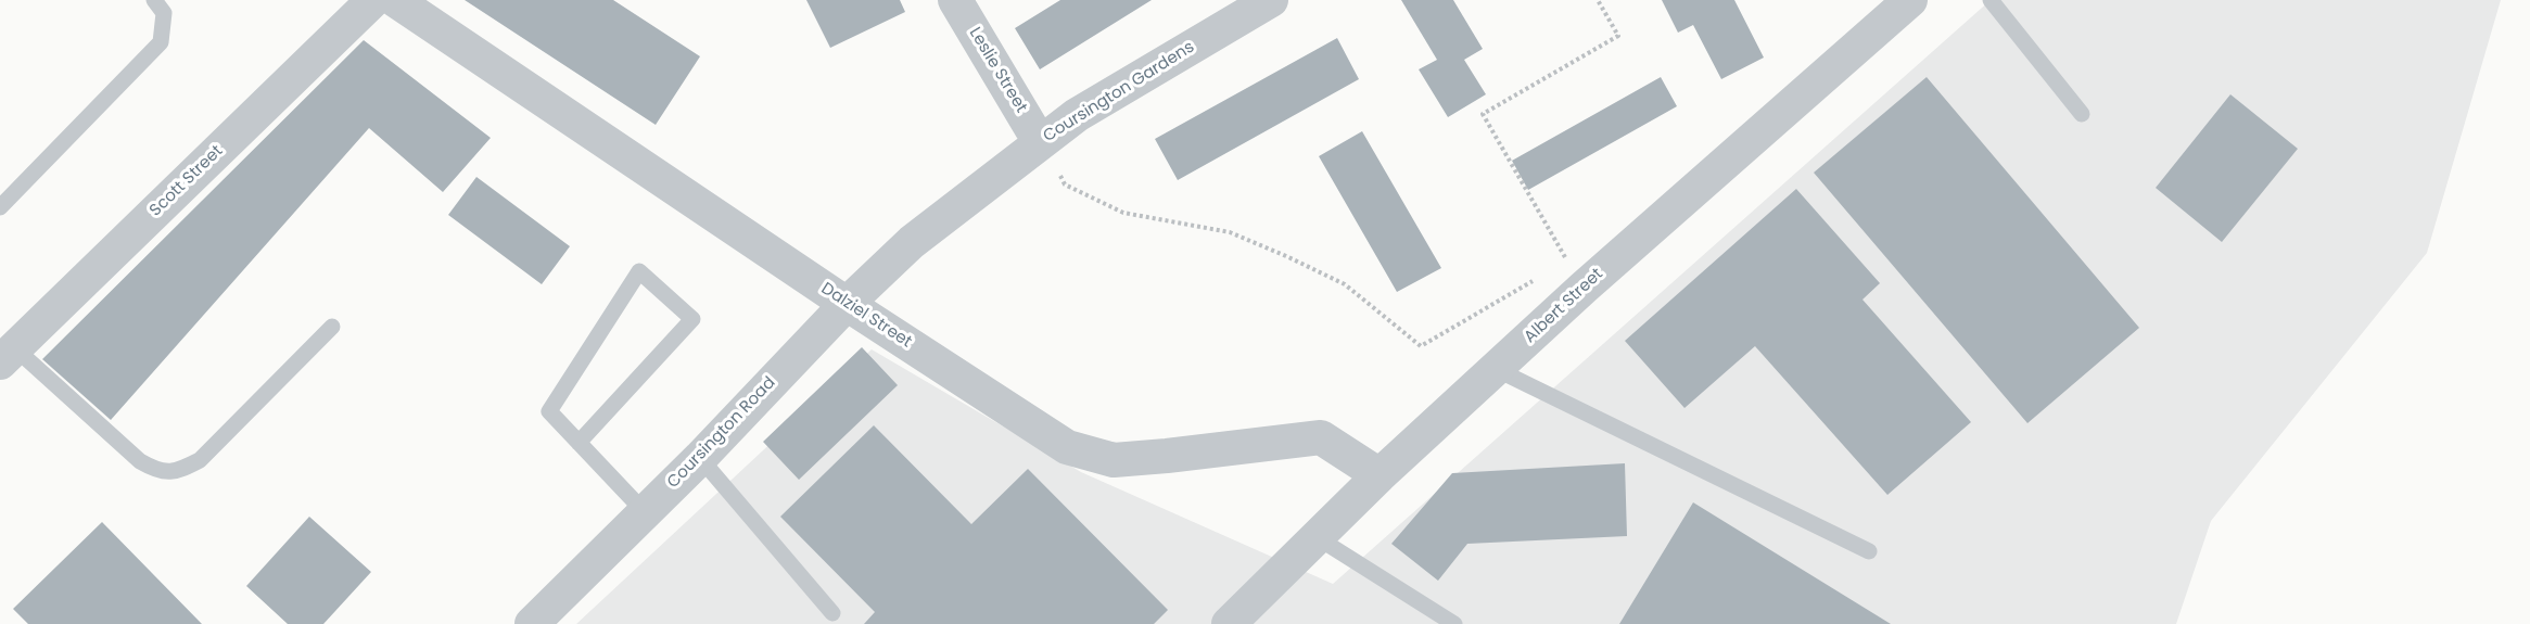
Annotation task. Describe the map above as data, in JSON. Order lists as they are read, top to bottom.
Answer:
{
  "streets": {
    "street": [
      "Leslie Street",
      "Coursington Gardens",
      "Scott Street",
      "Albert Street",
      "Dalziel Street",
      "Coursington Road"
    ]
  },
  "crossings": [
    ["Leslie Street", "Coursington Gardens"],
    ["Coursington Gardens", "Coursington Road"],
    ["Albert Street", "Dalziel Street"],
    ["Dalziel Street", "Coursington Road"]
  ]
}
